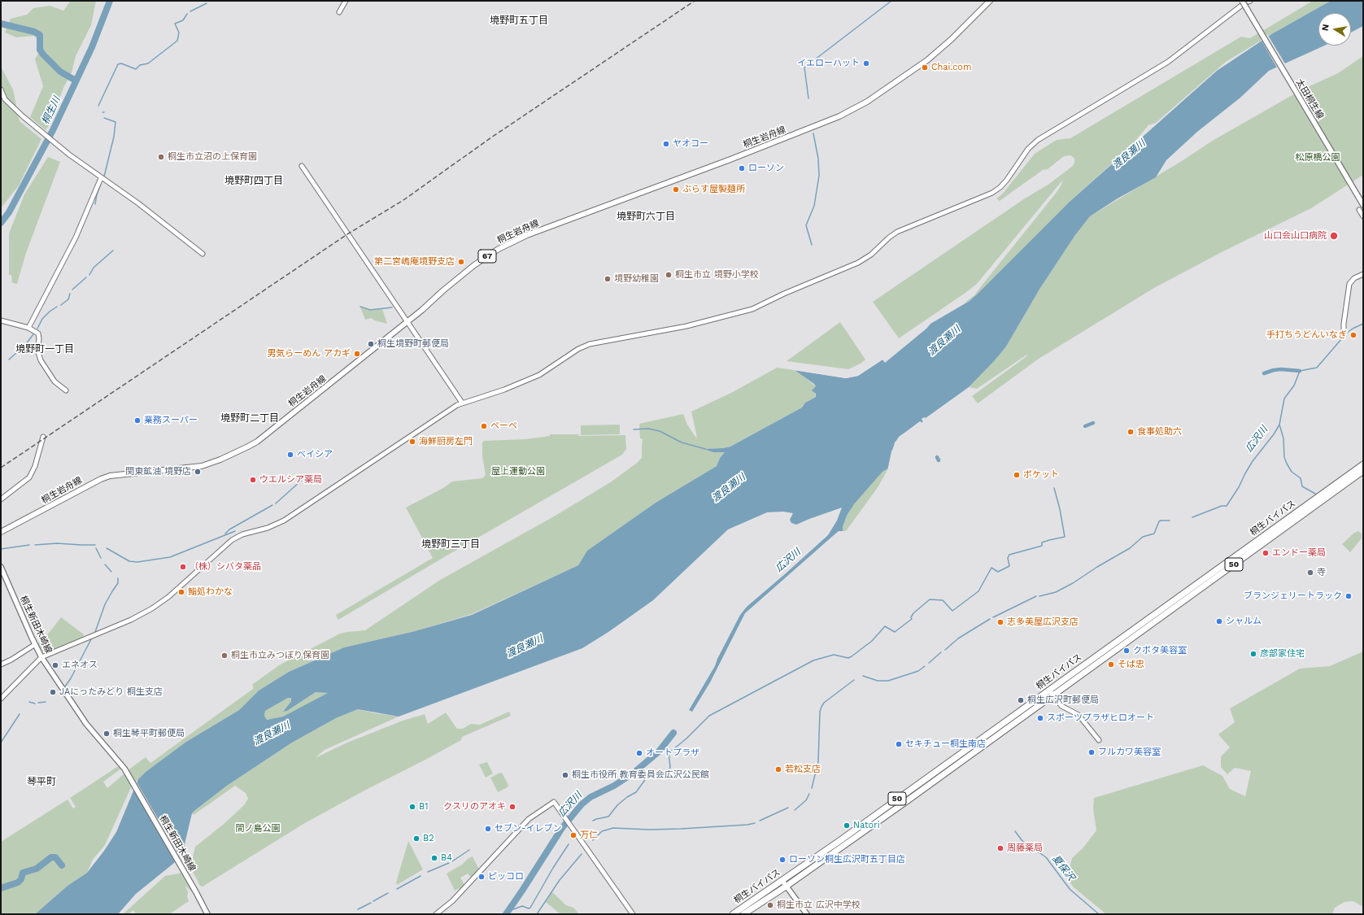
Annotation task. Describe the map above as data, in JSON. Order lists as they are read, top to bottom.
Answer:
{
  "streets": {
    "highway": ["桐生バイパス", "50"],
    "main road": [
      "太田桐生線",
      "桐生岩舟線",
      "67",
      "桐生新田木崎線"
    ]
  },
  "crossings": [
    ["桐生バイパス", "50"]
  ],
  "districts": [
    "境野町五丁目",
    "境野町四丁目",
    "境野町六丁目",
    "境野町一丁目",
    "境野町二丁目",
    "境野町三丁目",
    "琴平町"
  ],
  "water": [
    "桐生川",
    "渡良瀬川",
    "広沢川",
    "夏保沢"
  ],
  "parks": ["松原橋公園", "屋上運動公園", "間ノ島公園"],
  "places": [
    "イエローハット",
    "Chai.com",
    "ヤオコー",
    "桐生市立沼の上保育園",
    "ローソン",
    "ぶらす屋製麺所",
    "山口会山口病院",
    "第二宮嶋庵境野支店",
    "桐生市立 境野小学校",
    "境野幼稚園",
    "手打ちうどんいなぎ",
    "桐生境野町郵便局",
    "男気らーめん アカギ",
    "業務スーパー",
    "ペーペ",
    "食事処助六",
    "海鮮厨房左門",
    "ベイシア",
    "関東鉱油 境野店",
    "ポケット",
    "ウエルシア薬局",
    "エンドー薬局",
    "（株）シバタ薬品",
    "寺",
    "鮨処わかな",
    "ブランジェリートラック",
    "シャルム",
    "志多美屋広沢支店",
    "クボタ美容室",
    "彦部家住宅",
    "桐生市立みつぼり保育園",
    "そば忠",
    "エネオス",
    "JAにったみどり 桐生支店",
    "桐生広沢町郵便局",
    "スポーツプラザヒロオート",
    "桐生琴平町郵便局",
    "セキチュー桐生南店",
    "フルカワ美容室",
    "オートプラザ",
    "若松支店",
    "桐生市役所 教育委員会広沢公民館",
    "B1",
    "クスリのアオキ",
    "Natori",
    "セブン-イレブン",
    "万仁",
    "B2",
    "周藤薬局",
    "B4",
    "ローソン桐生広沢町五丁目店",
    "ピッコロ",
    "桐生市立 広沢中学校"
  ],
  "north": "left"
}
